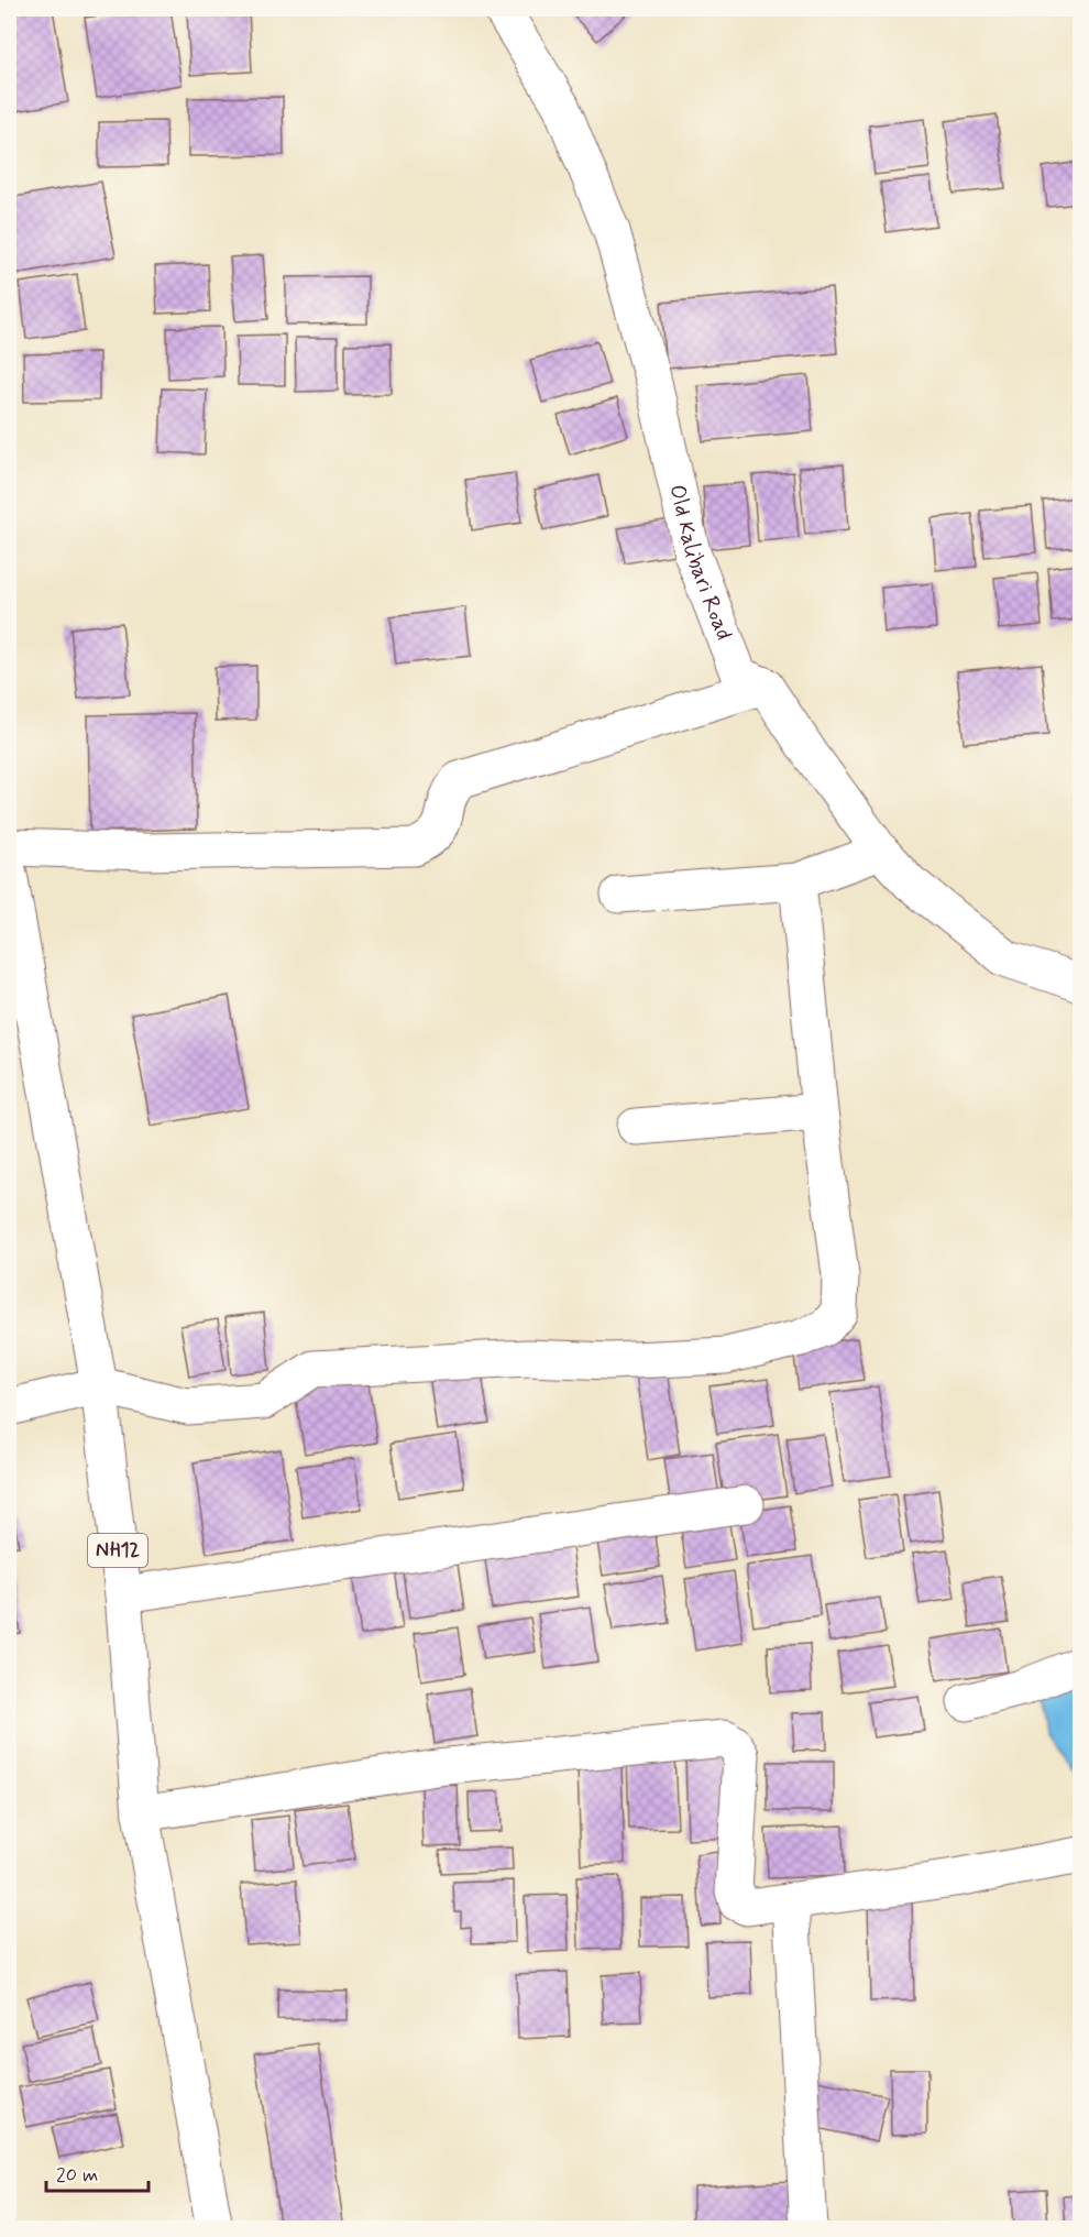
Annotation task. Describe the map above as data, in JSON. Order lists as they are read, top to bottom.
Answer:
{
  "streets": {
    "main road": ["Old Kalibari Road", "NH12"]
  },
  "scale_bar": "20 m"
}
